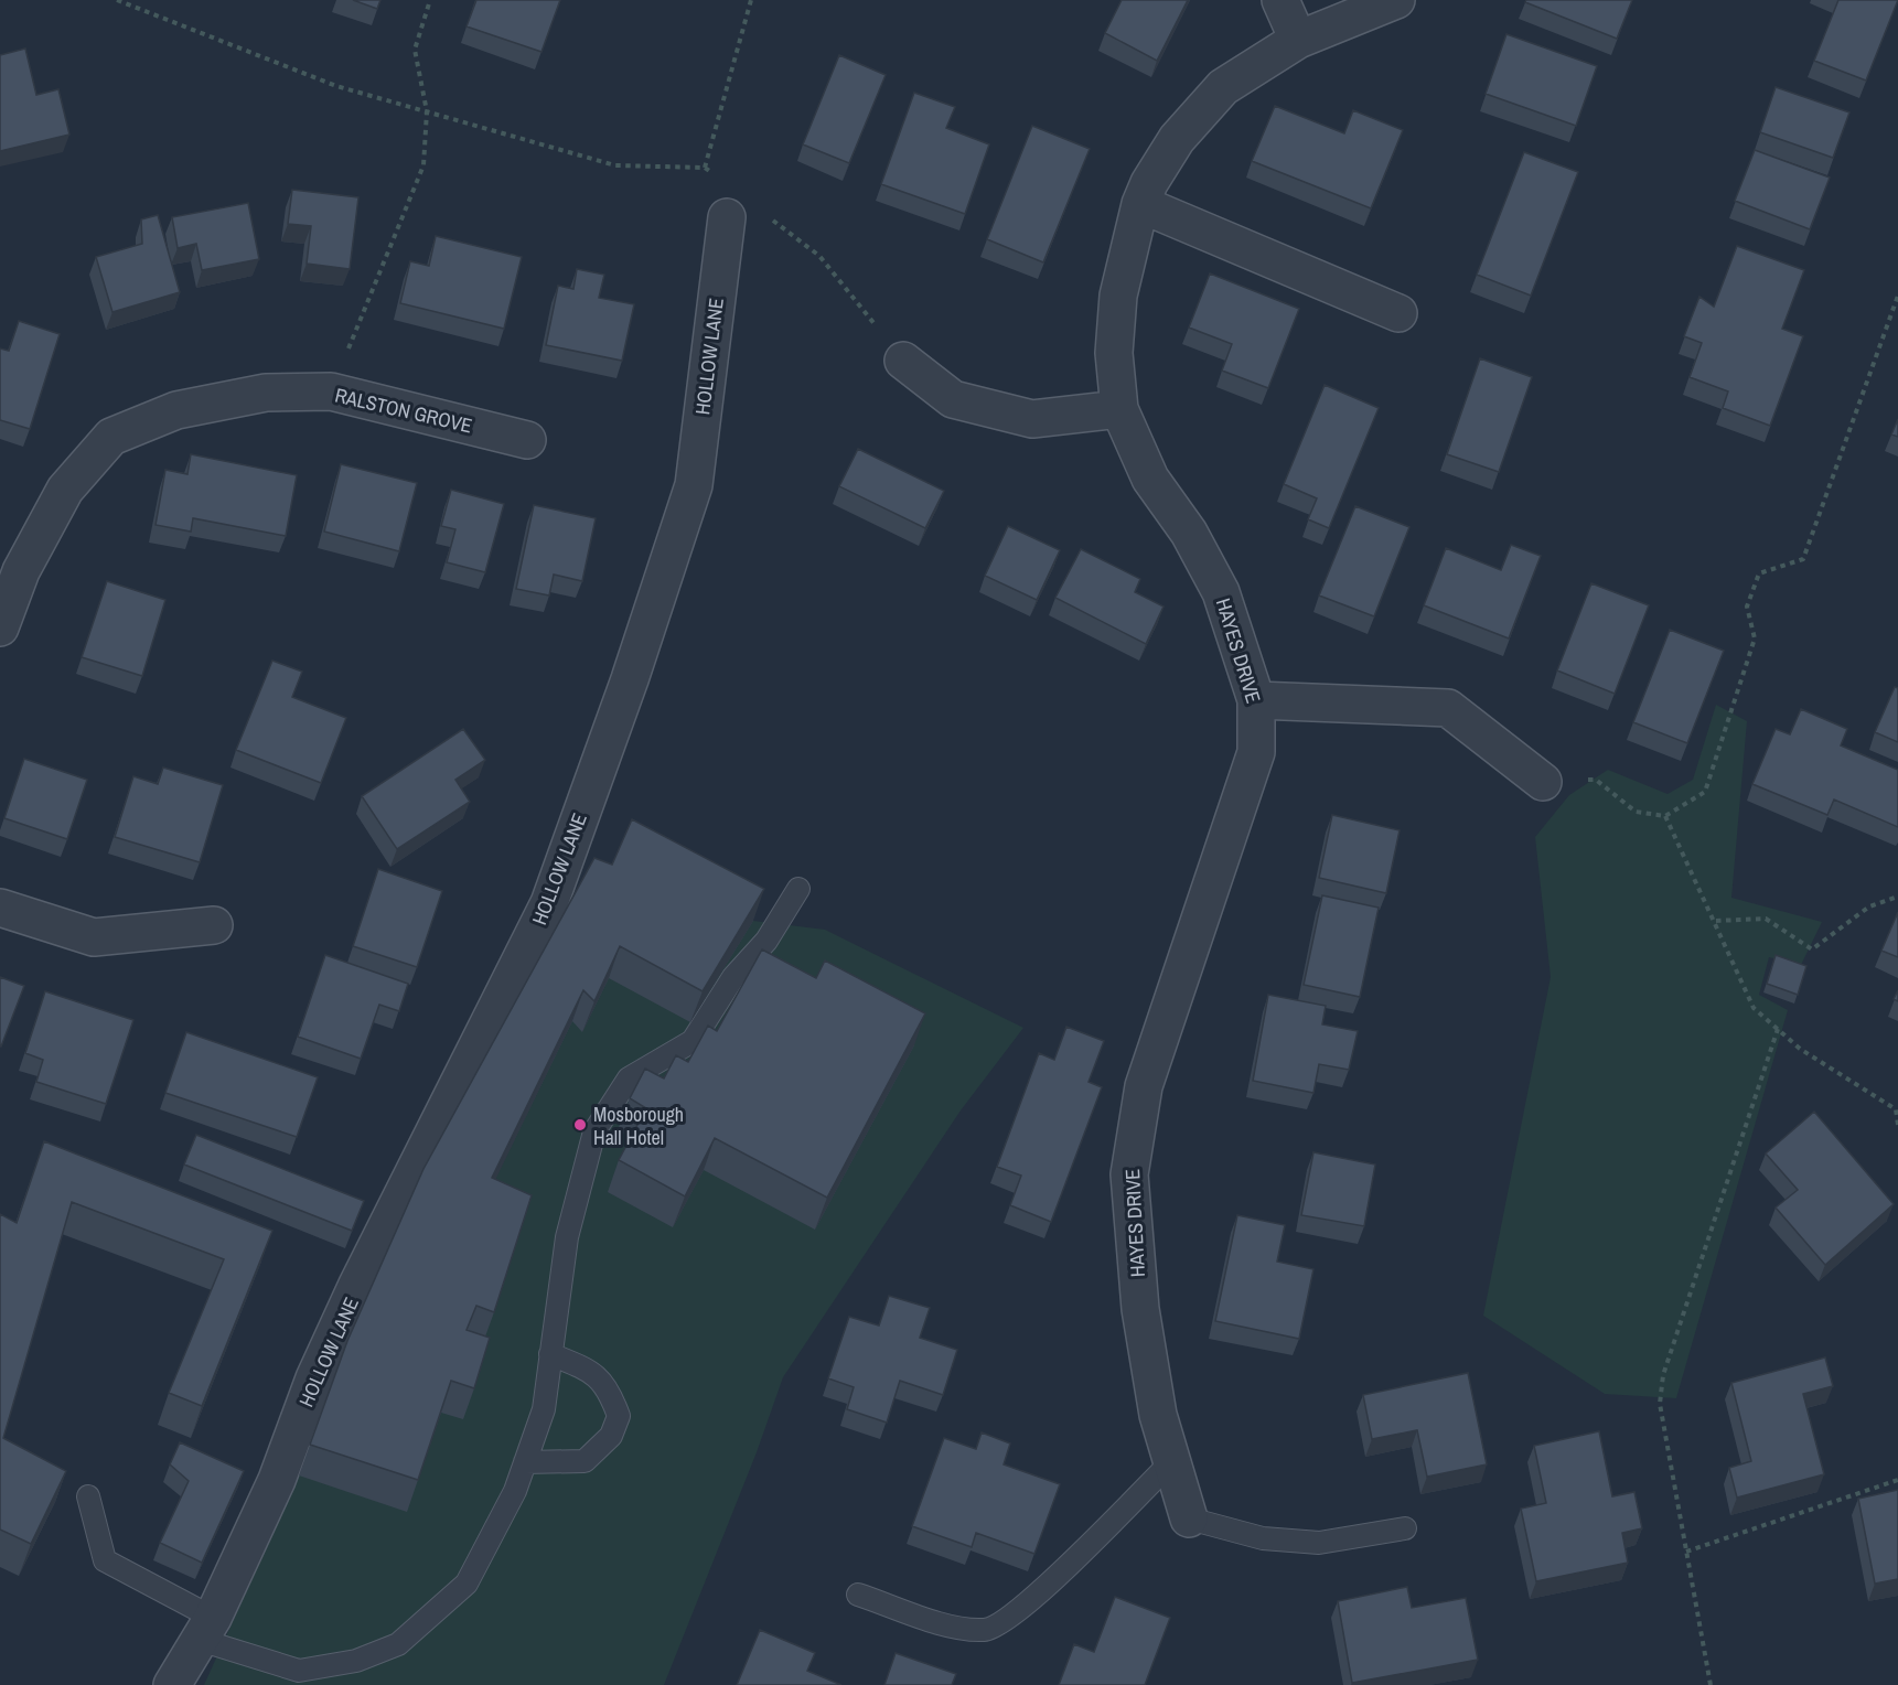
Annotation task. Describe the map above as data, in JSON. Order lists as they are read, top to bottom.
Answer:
{
  "streets": {
    "street": ["HOLLOW LANE", "RALSTON GROVE", "HAYES DRIVE"]
  },
  "places": ["Mosborough Hall Hotel"]
}
